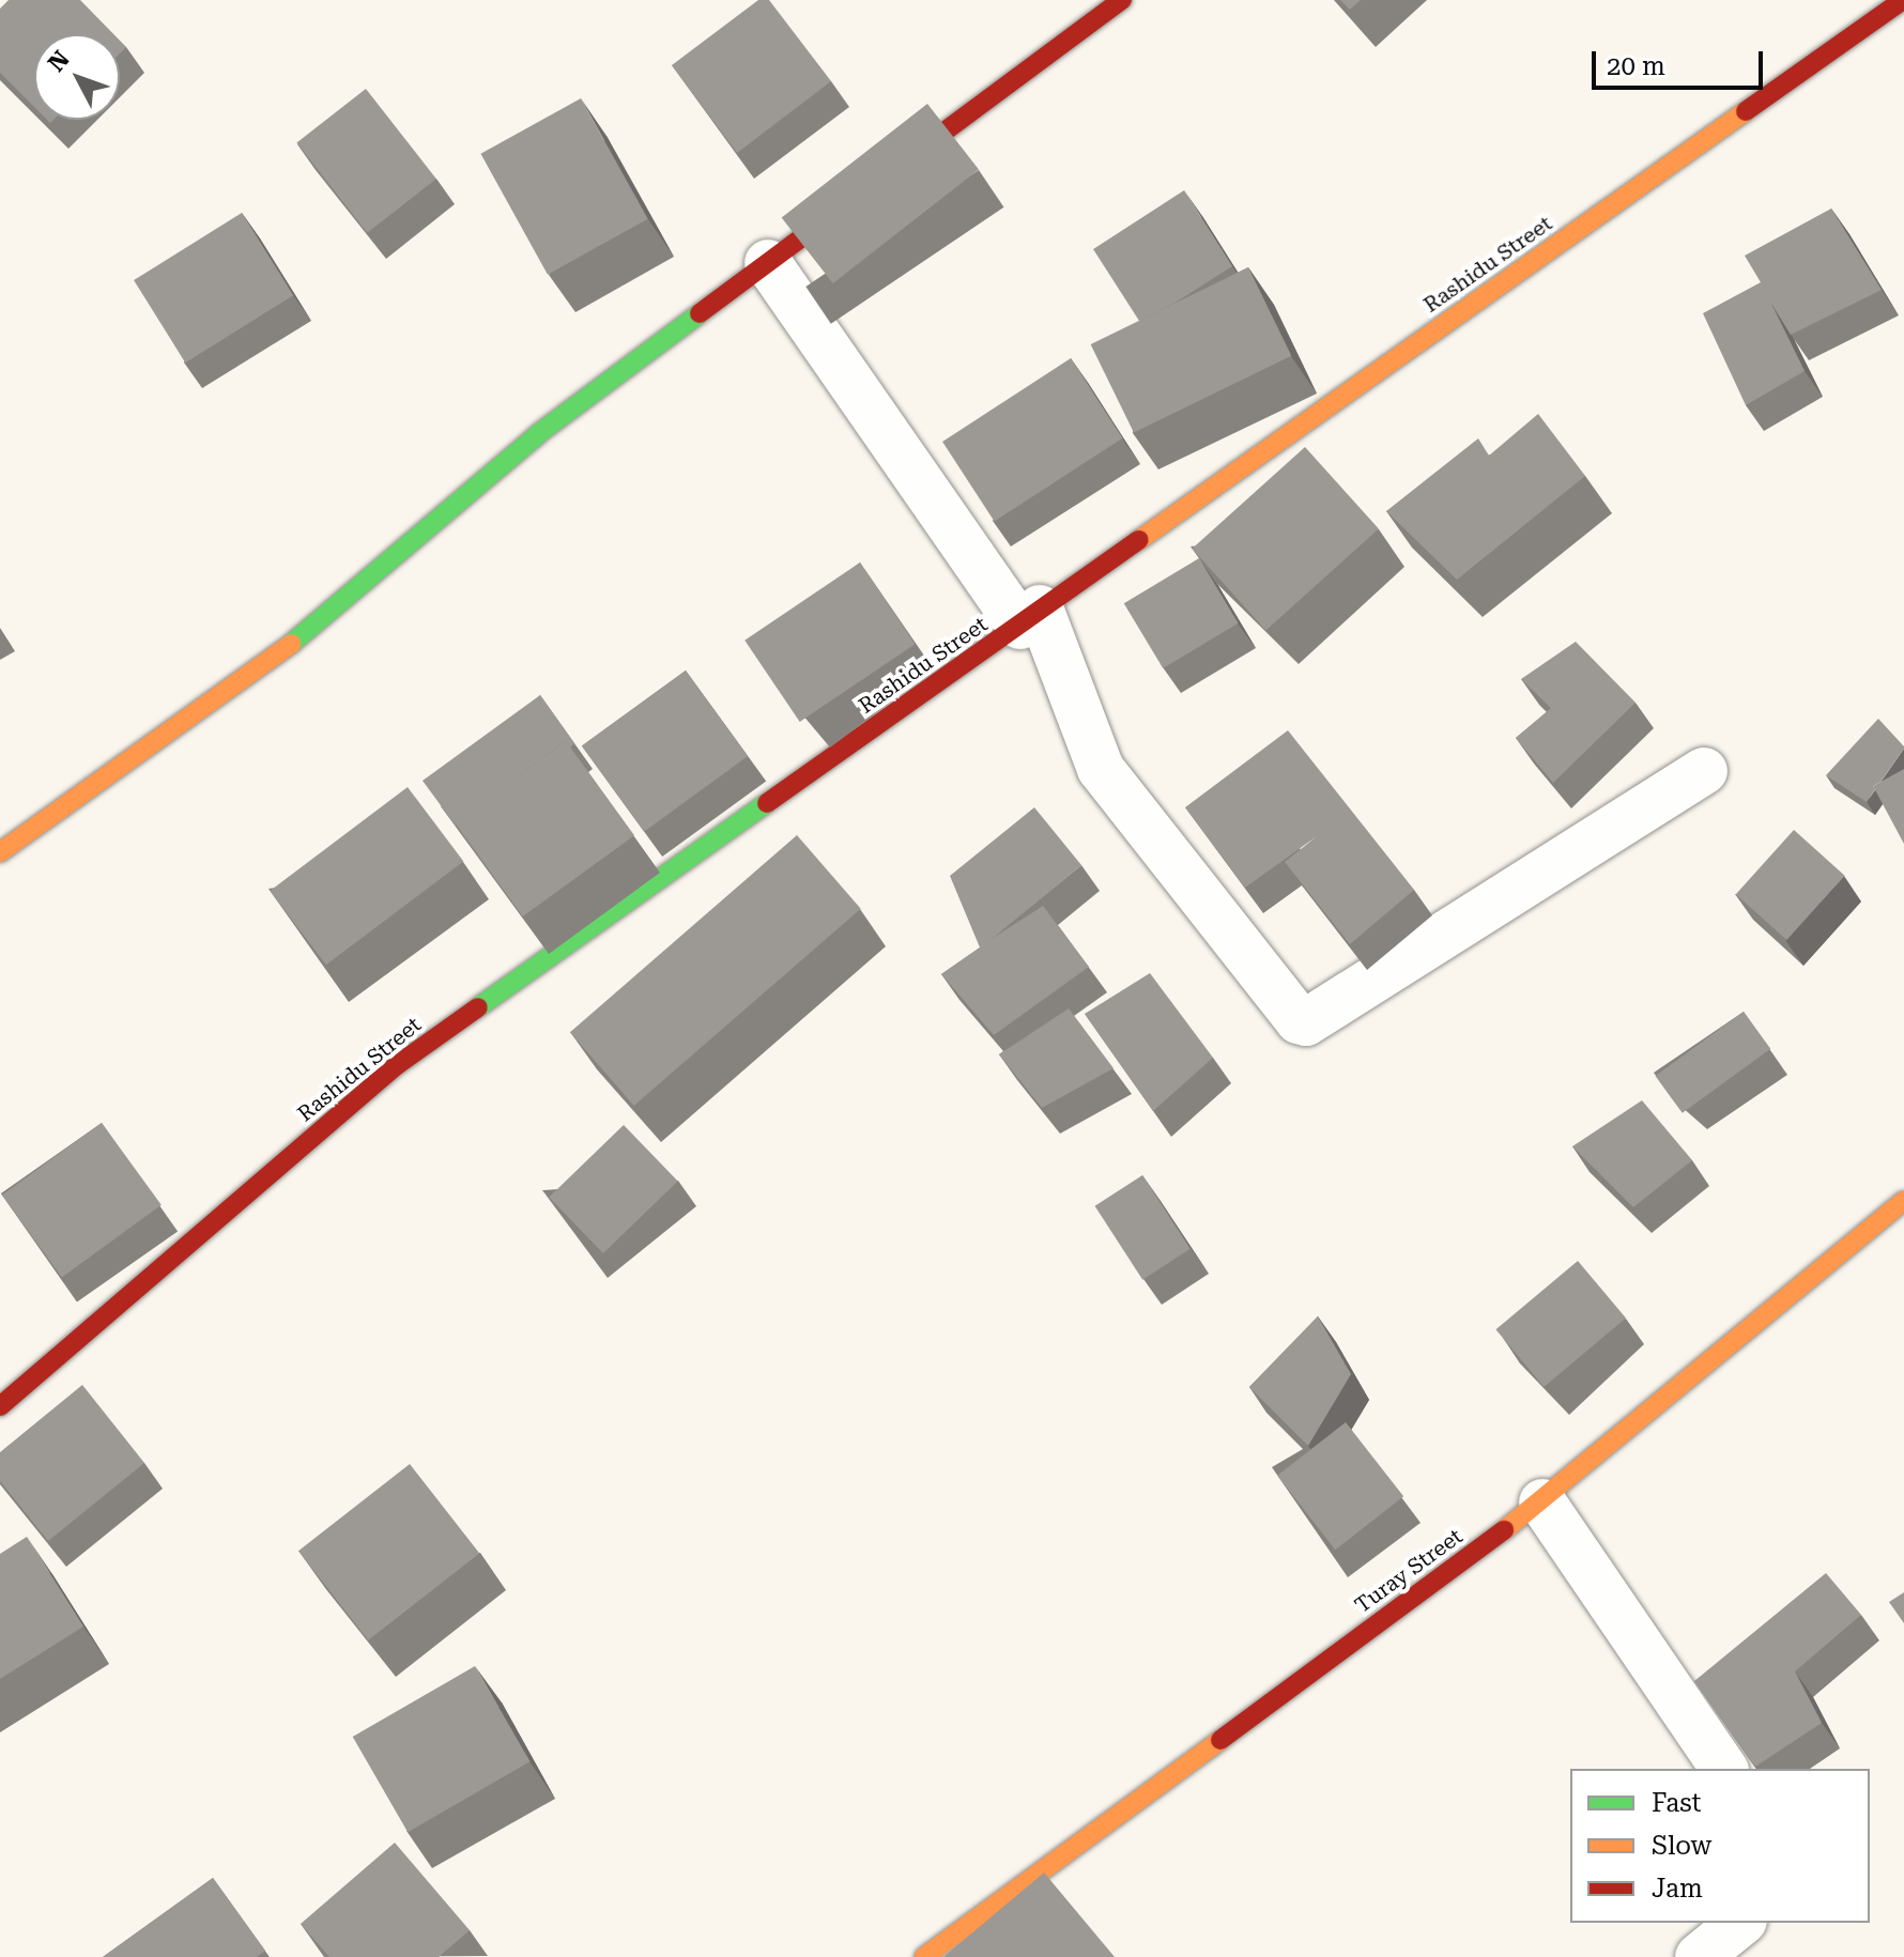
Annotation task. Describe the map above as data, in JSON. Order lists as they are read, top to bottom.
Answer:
{
  "streets": {
    "street": ["Rashidu Street", "Turay Street"]
  },
  "legend": ["Fast", "Slow", "Jam"],
  "scale_bar": "20 m",
  "north": "top left"
}
